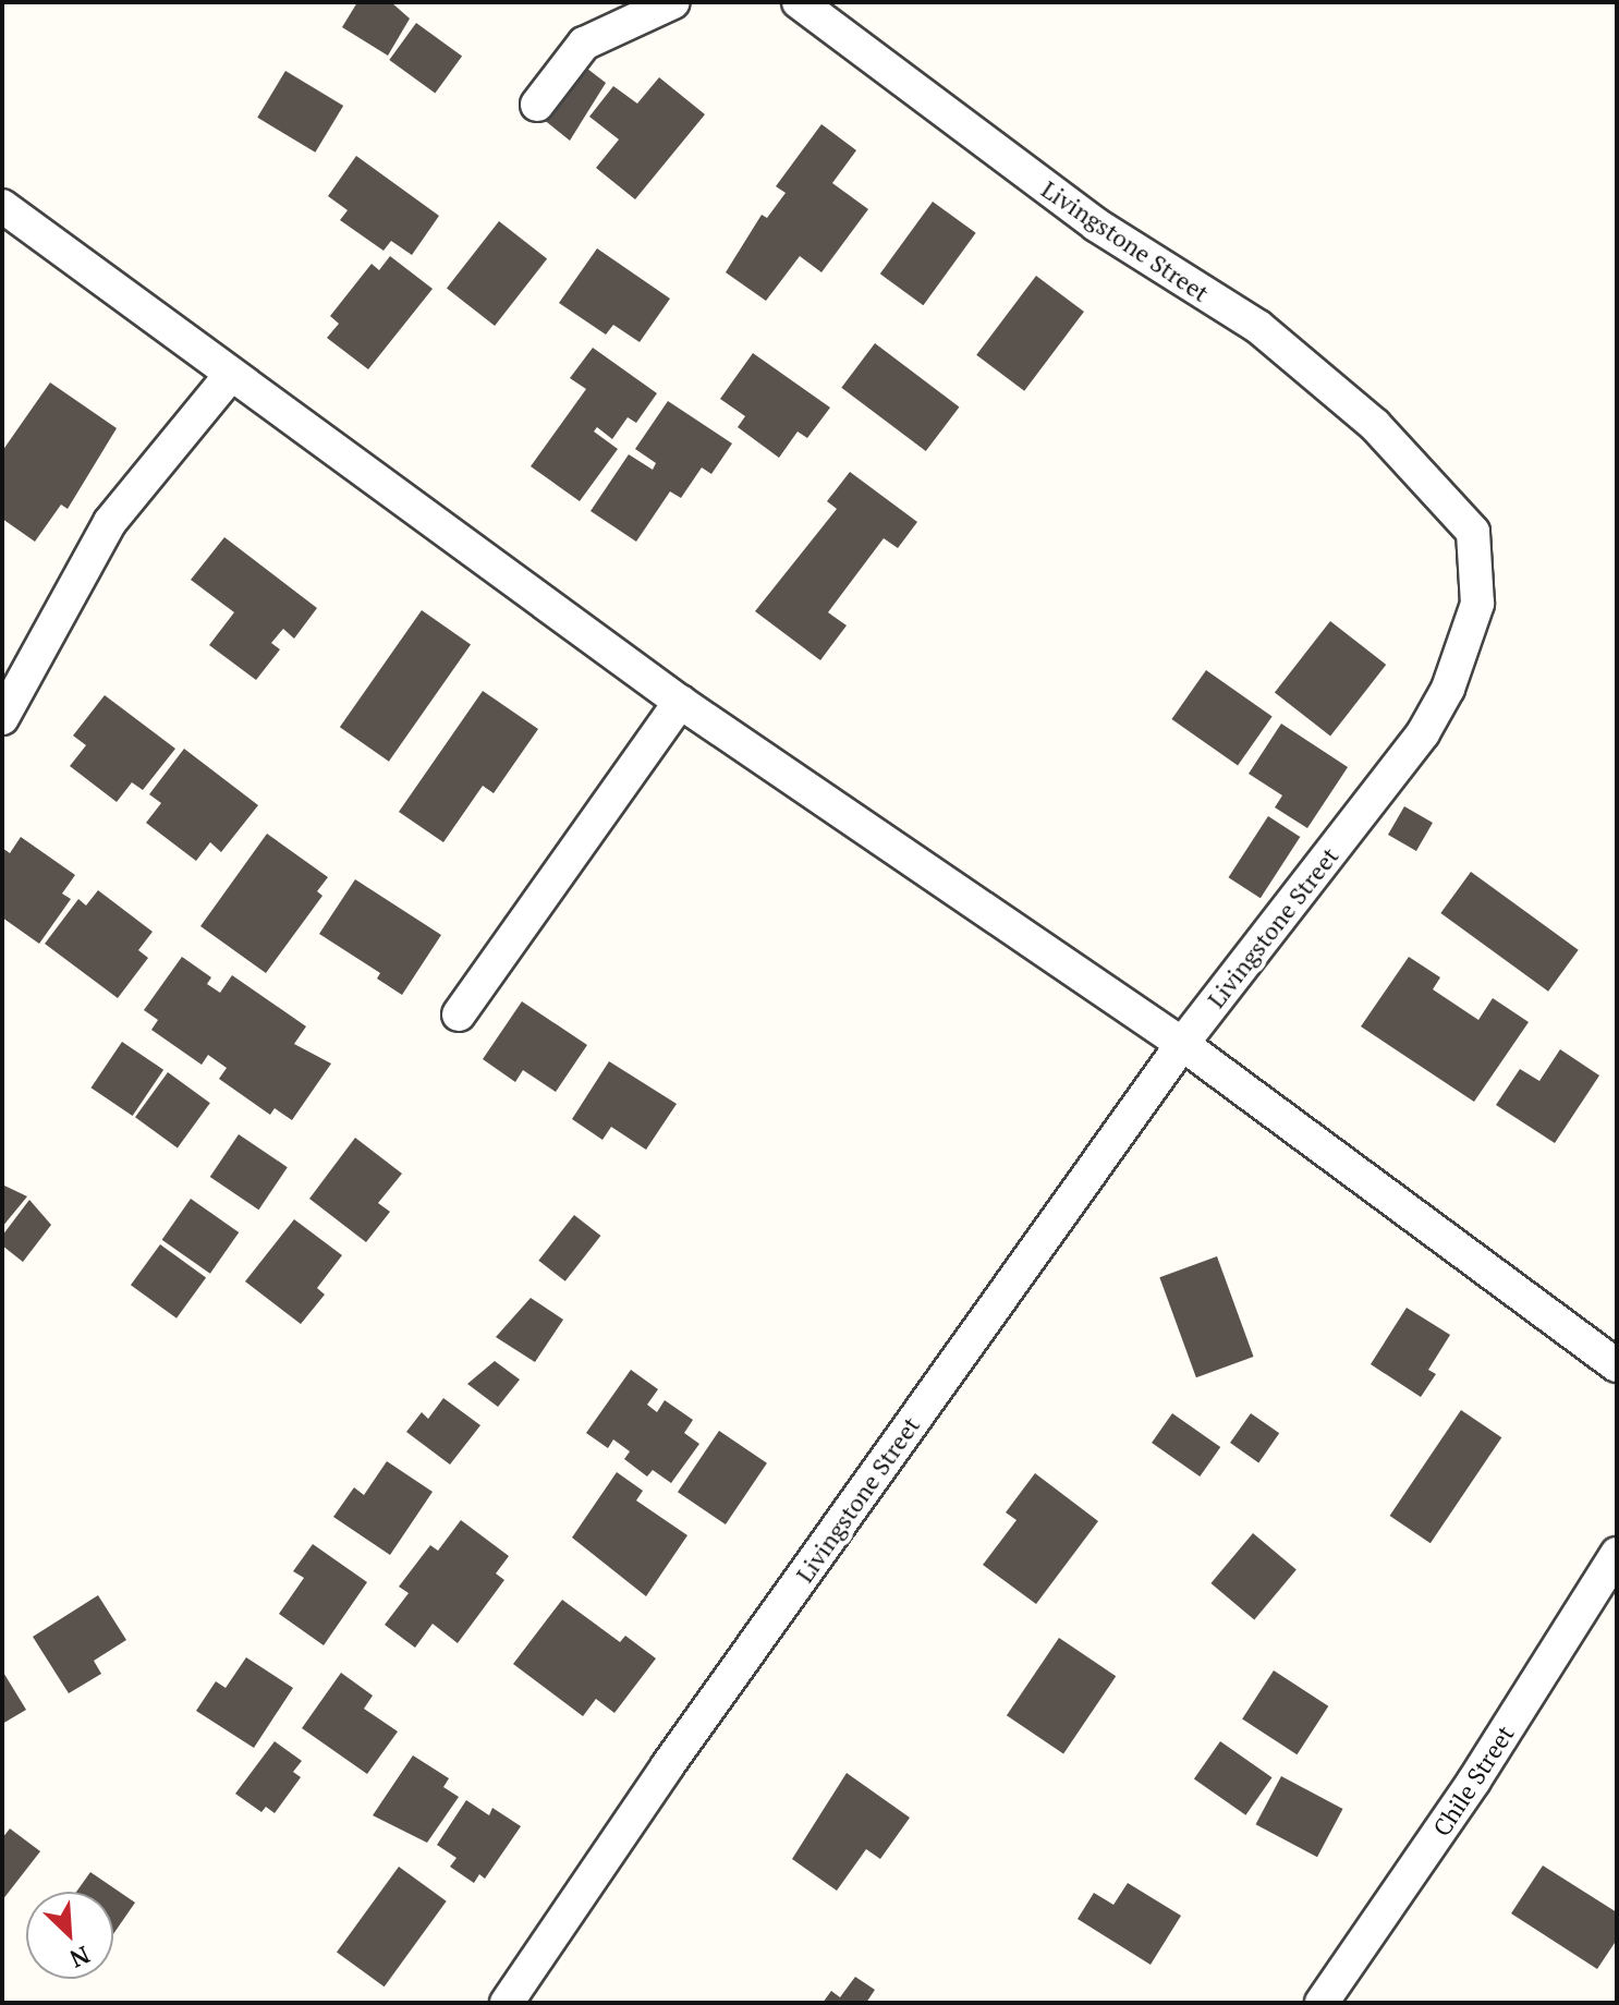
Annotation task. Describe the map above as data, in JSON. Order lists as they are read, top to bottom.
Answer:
{
  "streets": {
    "street": ["Livingstone Street", "Chile Street"]
  },
  "north": "bottom right"
}
